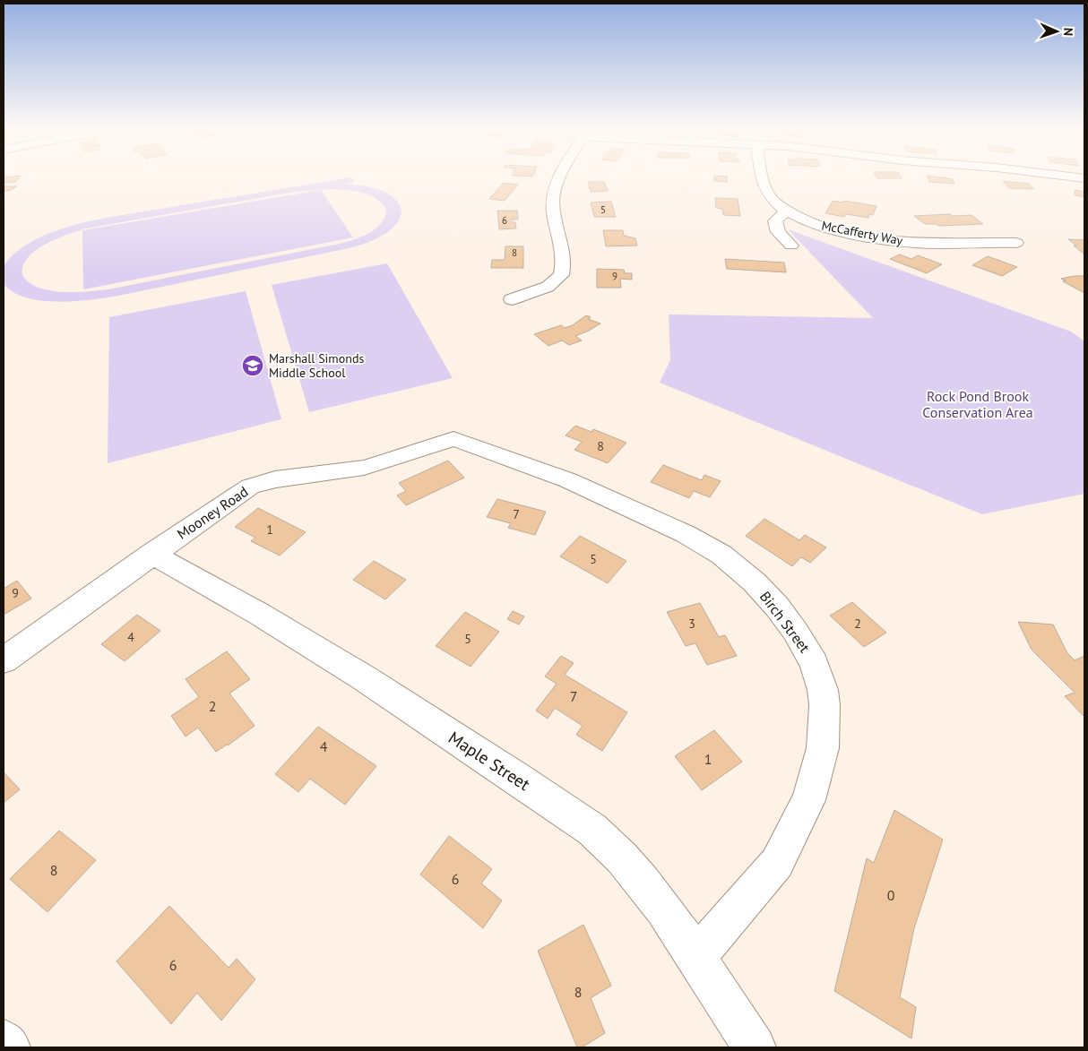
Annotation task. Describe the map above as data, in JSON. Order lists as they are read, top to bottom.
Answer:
{
  "streets": {
    "street": [
      "McCafferty Way",
      "Mooney Road",
      "Birch Street",
      "Maple Street"
    ]
  },
  "crossings": [
    ["Mooney Road", "Birch Street"],
    ["Mooney Road", "Maple Street"],
    ["Birch Street", "Maple Street"]
  ],
  "parks": ["Rock Pond Brook Conservation Area"],
  "places": {
    "school or university": ["Marshall Simonds Middle School"]
  },
  "house_numbers": [
    "5",
    "6",
    "8",
    "9",
    "8",
    "7",
    "1",
    "5",
    "9",
    "3",
    "2",
    "4",
    "5",
    "7",
    "2",
    "4",
    "1",
    "8",
    "6",
    "0",
    "6",
    "8"
  ],
  "north": "right"
}
